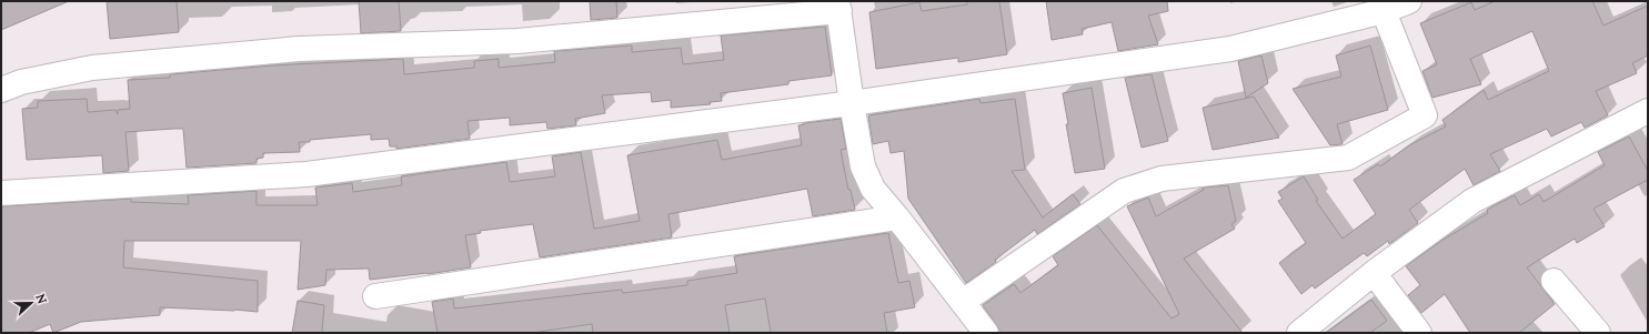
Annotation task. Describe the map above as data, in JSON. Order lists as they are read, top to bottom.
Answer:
{
  "north": "right"
}
